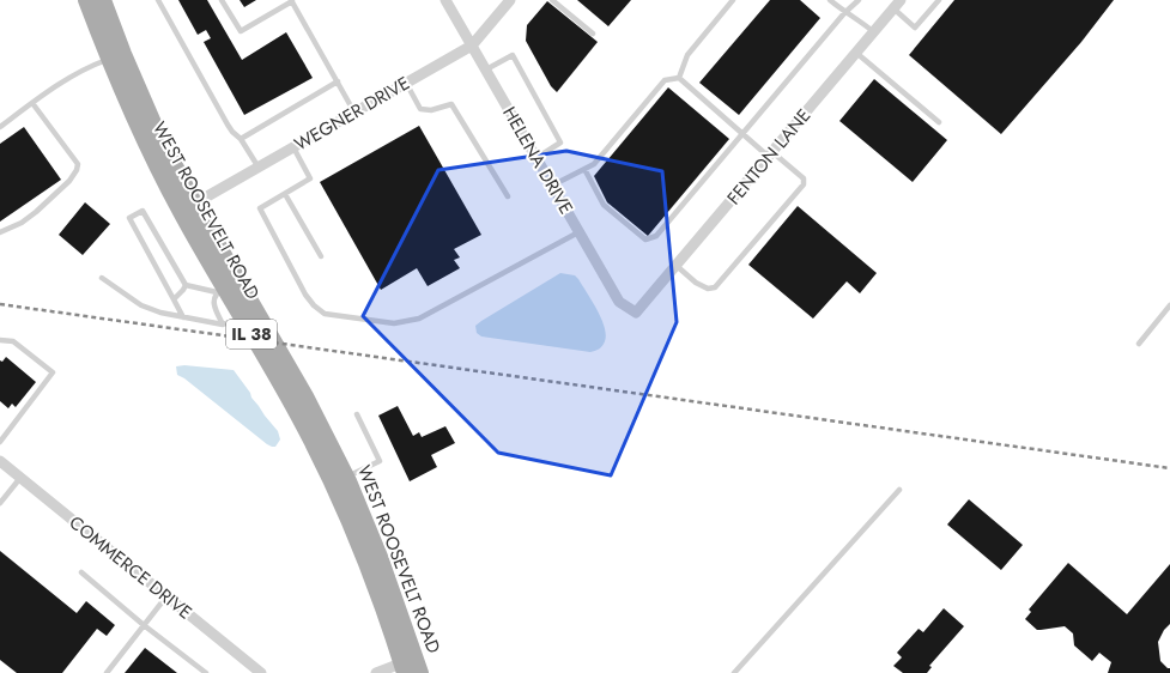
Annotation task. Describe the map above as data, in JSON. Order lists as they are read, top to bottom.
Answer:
{
  "streets": {
    "main road": ["WEST ROOSEVELT ROAD", "IL 38"],
    "street": [
      "WEGNER DRIVE",
      "FENTON LANE",
      "HELENA DRIVE",
      "COMMERCE DRIVE"
    ]
  },
  "crossings": [
    ["WEGNER DRIVE", "HELENA DRIVE"],
    ["WEGNER DRIVE", "WEST ROOSEVELT ROAD"],
    ["FENTON LANE", "HELENA DRIVE"]
  ]
}
